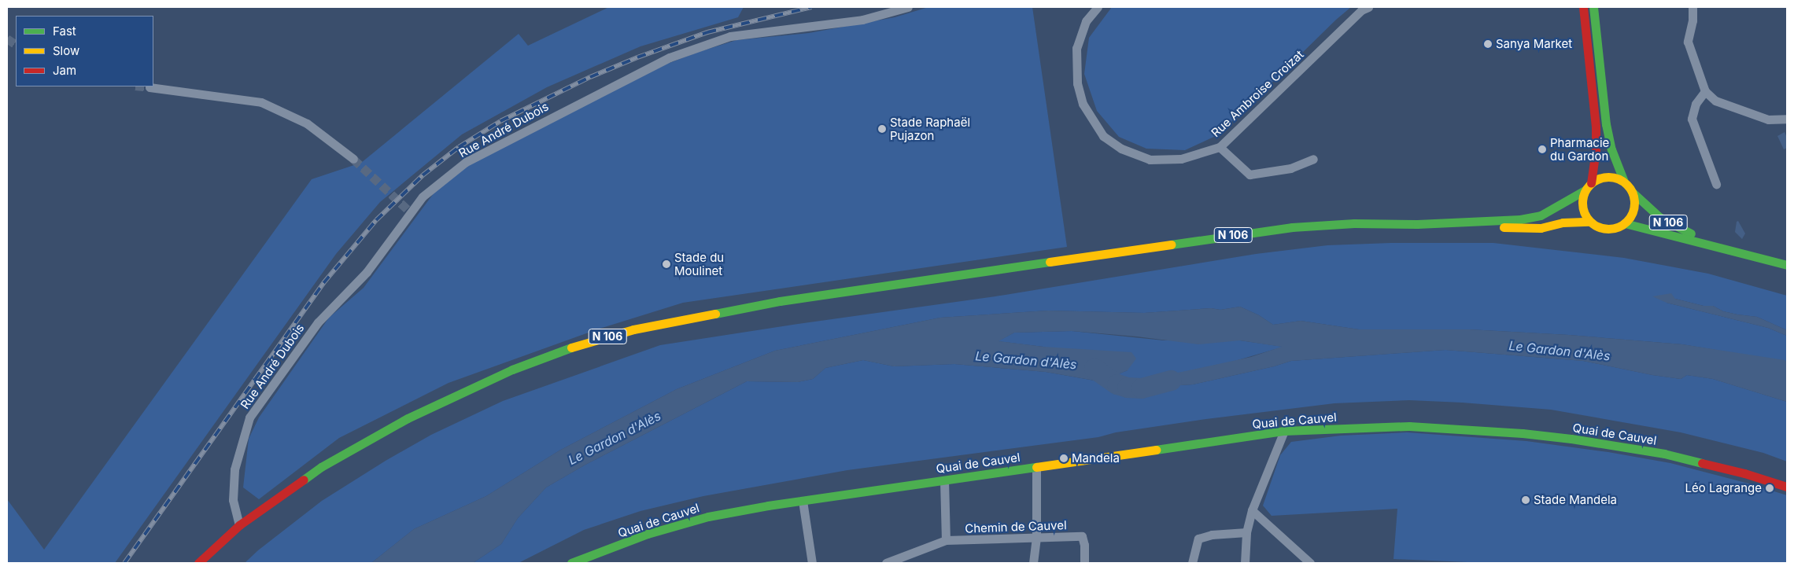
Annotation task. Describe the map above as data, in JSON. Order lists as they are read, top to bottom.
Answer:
{
  "streets": {
    "main road": ["N 106", "Quai de Cauvel"],
    "street": ["Rue Ambroise Croizat", "Rue André Dubois", "Chemin de Cauvel"]
  },
  "crossings": [
    ["Rue André Dubois", "N 106"]
  ],
  "water": ["Le Gardon d'Alès"],
  "places": [
    "Sanya Market",
    "Stade Raphaël Pujazon",
    "Pharmacie du Gardon",
    "Stade du Moulinet",
    "Mandela",
    "Léo Lagrange",
    "Stade Mandela"
  ],
  "legend": ["Fast", "Slow", "Jam"]
}
